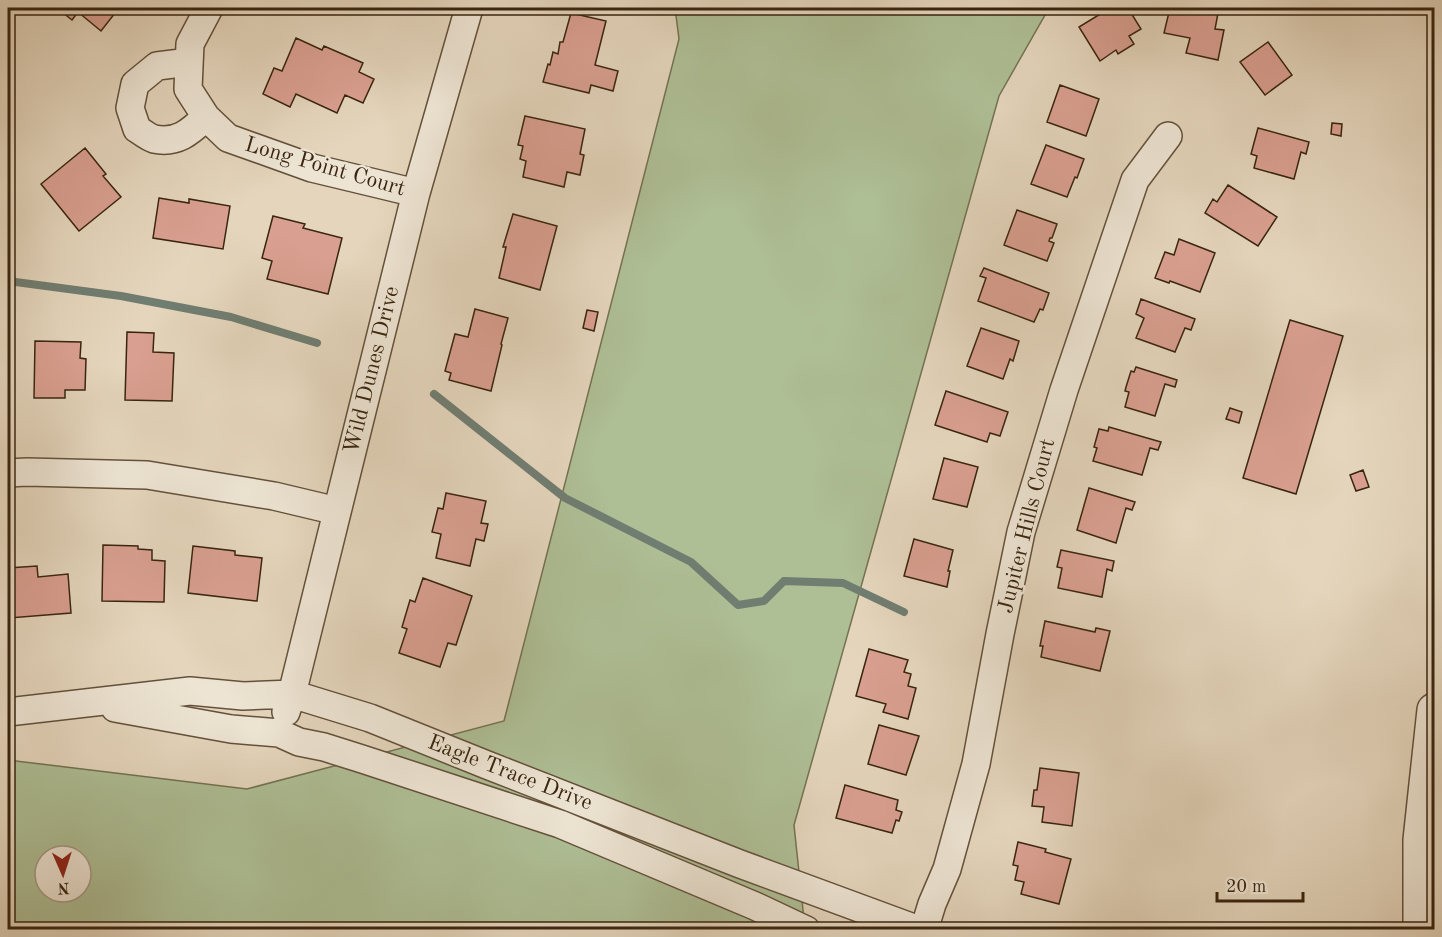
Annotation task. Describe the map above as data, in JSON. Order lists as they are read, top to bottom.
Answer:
{
  "streets": {
    "street": [
      "Long Point Court",
      "Wild Dunes Drive",
      "Jupiter Hills Court",
      "Eagle Trace Drive"
    ]
  },
  "crossings": [
    ["Long Point Court", "Wild Dunes Drive"],
    ["Wild Dunes Drive", "Eagle Trace Drive"]
  ],
  "scale_bar": "20 m",
  "north": "bottom"
}
